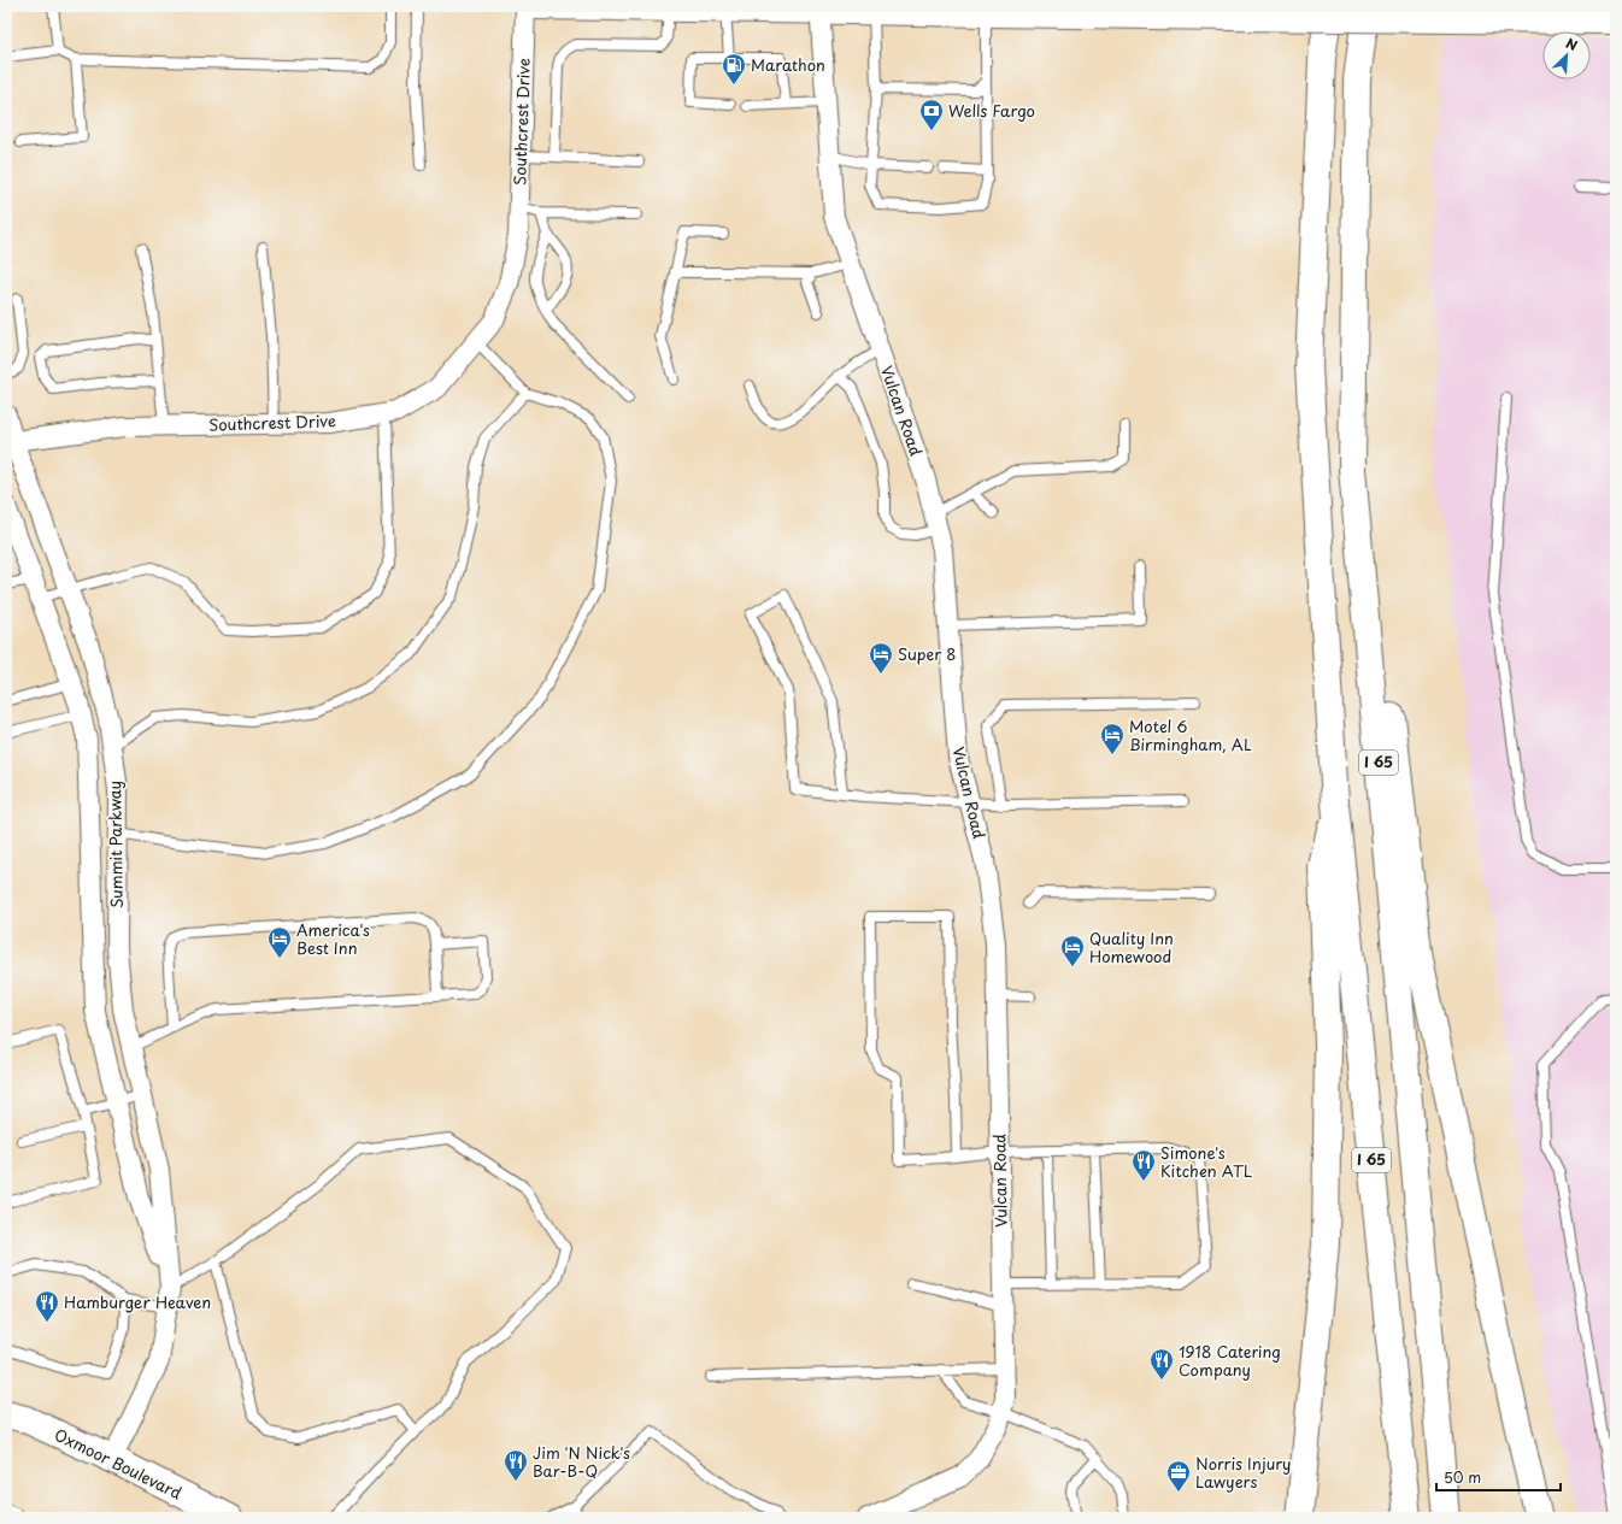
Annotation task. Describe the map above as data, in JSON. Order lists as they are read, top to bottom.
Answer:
{
  "streets": {
    "main road": ["I 65", "Oxmoor Boulevard"],
    "street": ["Southcrest Drive", "Vulcan Road", "Summit Parkway"]
  },
  "crossings": [
    ["Southcrest Drive", "Summit Parkway"],
    ["Summit Parkway", "Oxmoor Boulevard"]
  ],
  "places": {
    "fuel station": ["Marathon"],
    "bank": ["Wells Fargo"],
    "hotel": [
      "Super 8",
      "Motel 6 Birmingham, AL",
      "America's Best Inn",
      "Quality Inn Homewood"
    ],
    "restaurant": [
      "Simone's Kitchen ATL",
      "Hamburger Heaven",
      "1918 Catering Company",
      "Jim 'N Nick's Bar-B-Q"
    ],
    "office": ["Norris Injury Lawyers"]
  },
  "scale_bar": "50 m",
  "north": "top right"
}
